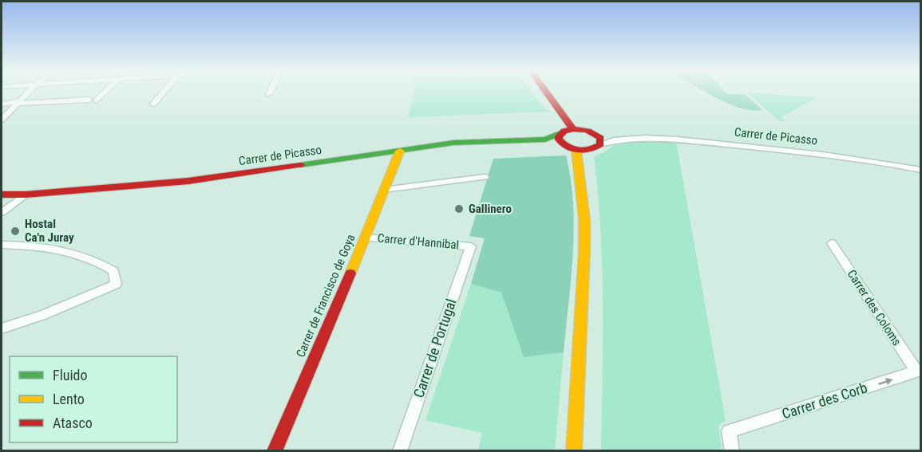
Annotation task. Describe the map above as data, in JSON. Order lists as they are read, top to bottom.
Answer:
{
  "streets": {
    "street": [
      "Carrer de Picasso",
      "Carrer d'Hannibal",
      "Carrer de Francisco de Goya",
      "Carrer des Coloms",
      "Carrer de Portugal",
      "Carrer des Corb"
    ]
  },
  "crossings": [
    ["Carrer de Picasso", "Carrer de Francisco de Goya"],
    ["Carrer d'Hannibal", "Carrer de Francisco de Goya"],
    ["Carrer d'Hannibal", "Carrer de Portugal"],
    ["Carrer des Coloms", "Carrer des Corb"]
  ],
  "one_way": ["Carrer des Corb"],
  "places": ["Gallinero", "Hostal Ca'n Juray"],
  "legend": ["Fluido", "Lento", "Atasco"]
}
